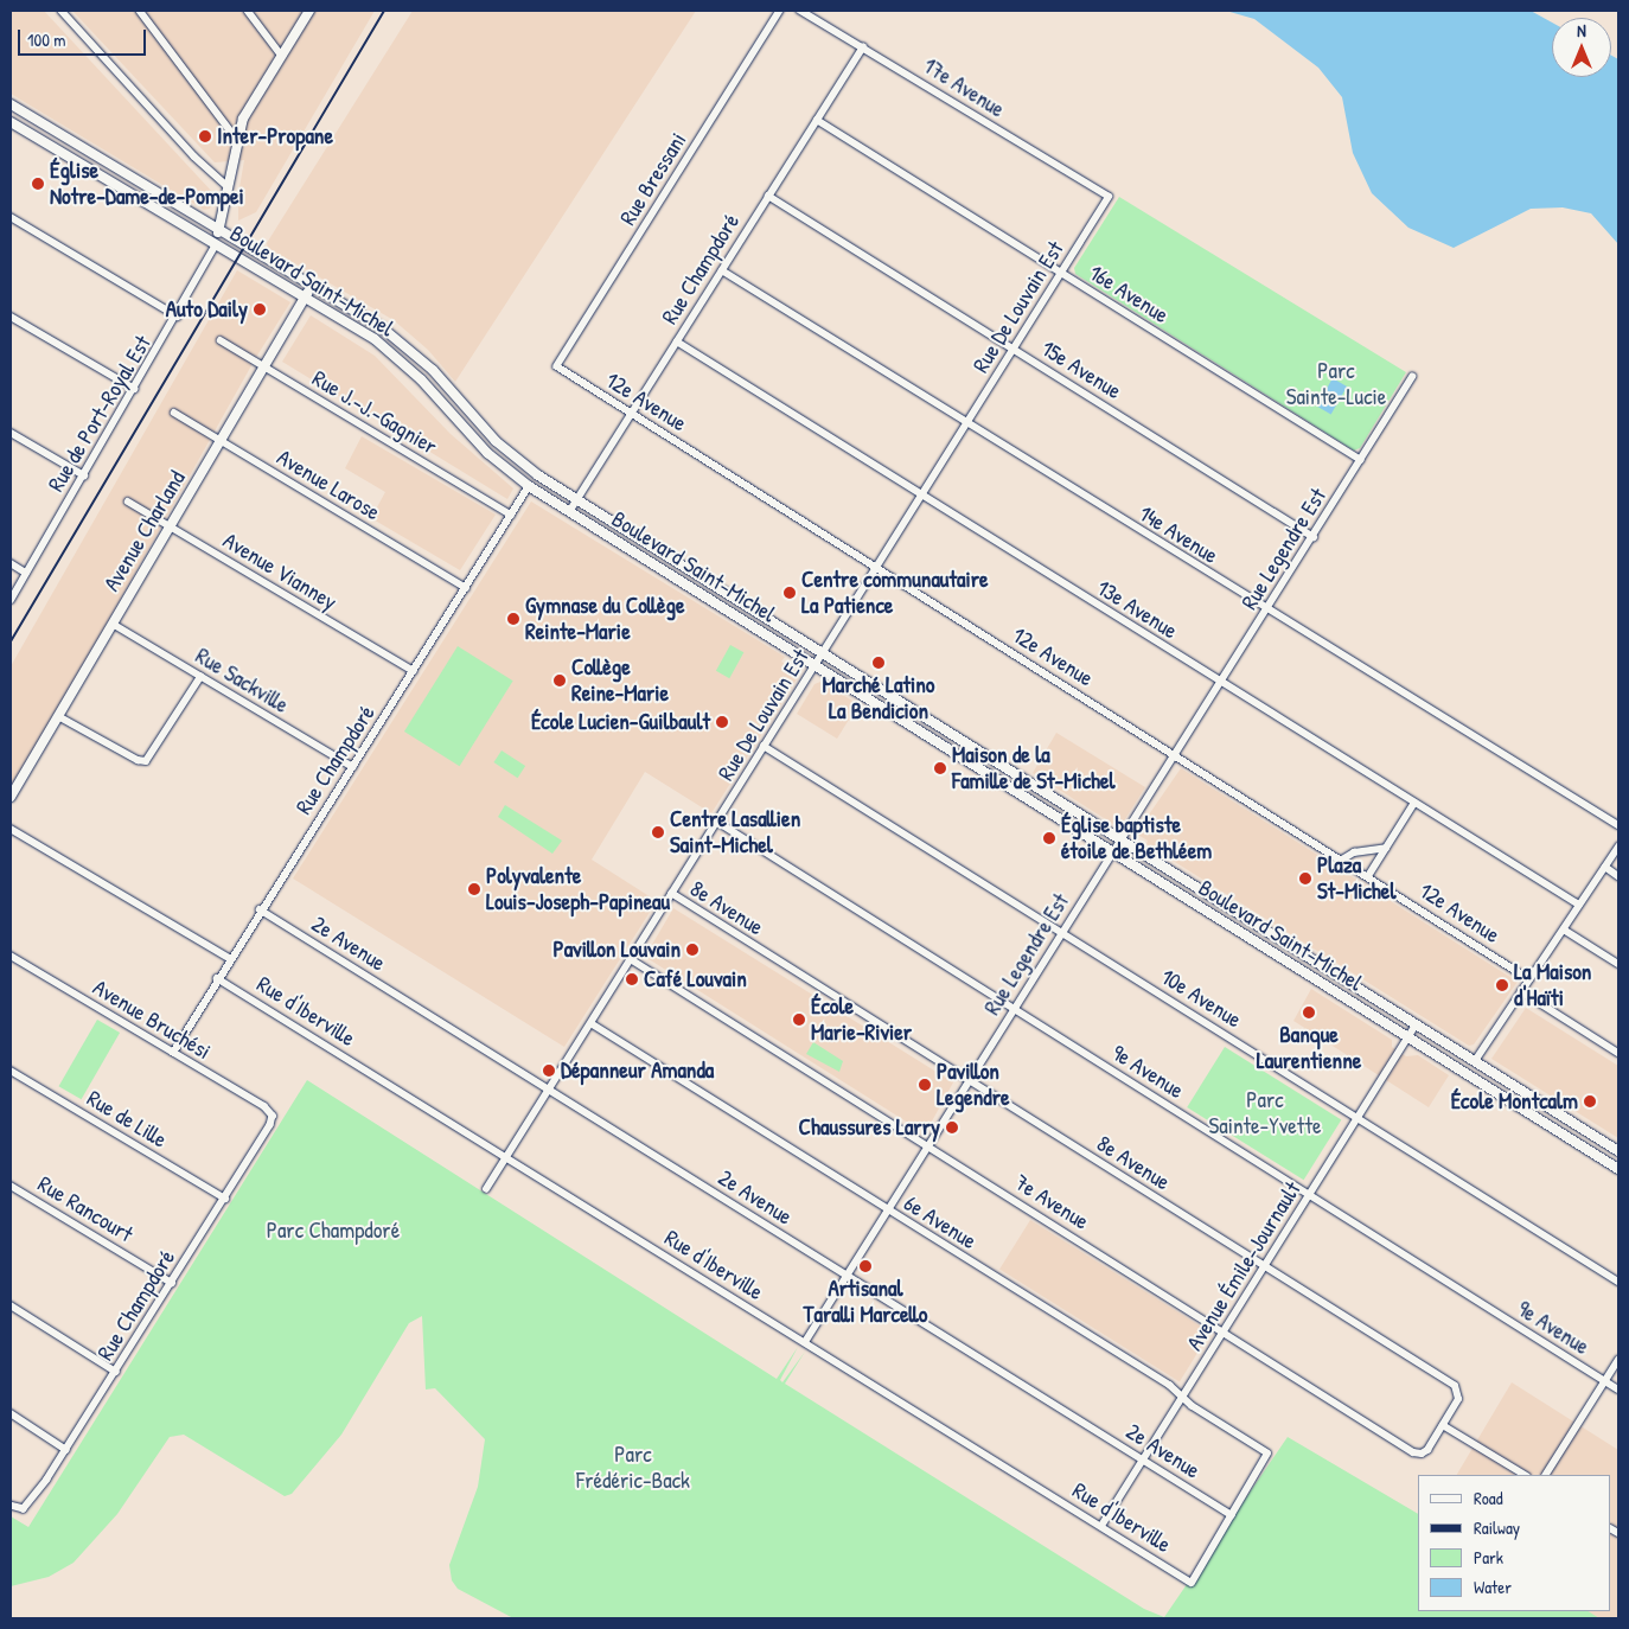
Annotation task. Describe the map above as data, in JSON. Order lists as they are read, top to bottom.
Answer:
{
  "streets": {
    "main road": ["Boulevard Saint-Michel", "Avenue Charland"],
    "street": [
      "17e Avenue",
      "Rue Bressani",
      "Rue Champdoré",
      "16e Avenue",
      "Rue De Louvain Est",
      "15e Avenue",
      "12e Avenue",
      "Rue J.-J.-Gagnier",
      "Rue de Port-Royal Est",
      "Avenue Larose",
      "14e Avenue",
      "Rue Legendre Est",
      "Avenue Vianney",
      "13e Avenue",
      "Rue Sackville",
      "8e Avenue",
      "2e Avenue",
      "10e Avenue",
      "Rue d'Iberville",
      "Avenue Bruchési",
      "9e Avenue",
      "Rue de Lille",
      "7e Avenue",
      "Rue Rancourt",
      "6e Avenue",
      "Avenue Émile-Journault"
    ]
  },
  "crossings": [
    ["17e Avenue", "Rue Champdoré"],
    ["17e Avenue", "Rue De Louvain Est"],
    ["Rue Bressani", "12e Avenue"],
    ["Rue Champdoré", "Boulevard Saint-Michel"],
    ["Rue Champdoré", "16e Avenue"],
    ["Rue Champdoré", "15e Avenue"],
    ["Rue Champdoré", "12e Avenue"],
    ["Rue Champdoré", "Rue J.-J.-Gagnier"],
    ["Rue Champdoré", "Avenue Larose"],
    ["Rue Champdoré", "14e Avenue"],
    ["Rue Champdoré", "Avenue Vianney"],
    ["Rue Champdoré", "13e Avenue"],
    ["Rue Champdoré", "Rue Sackville"],
    ["Rue Champdoré", "2e Avenue"],
    ["Rue Champdoré", "Rue d'Iberville"],
    ["Rue Champdoré", "Avenue Bruchési"],
    ["Rue Champdoré", "Rue de Lille"],
    ["Rue Champdoré", "Rue Rancourt"],
    ["Boulevard Saint-Michel", "Rue De Louvain Est"],
    ["Boulevard Saint-Michel", "Rue de Port-Royal Est"],
    ["Boulevard Saint-Michel", "Avenue Charland"],
    ["Boulevard Saint-Michel", "Rue Legendre Est"],
    ["Boulevard Saint-Michel", "Avenue Émile-Journault"],
    ["16e Avenue", "Rue De Louvain Est"],
    ["16e Avenue", "Rue Legendre Est"],
    ["Rue De Louvain Est", "15e Avenue"],
    ["Rue De Louvain Est", "12e Avenue"],
    ["Rue De Louvain Est", "14e Avenue"],
    ["Rue De Louvain Est", "13e Avenue"],
    ["Rue De Louvain Est", "8e Avenue"],
    ["Rue De Louvain Est", "2e Avenue"],
    ["Rue De Louvain Est", "10e Avenue"],
    ["Rue De Louvain Est", "Rue d'Iberville"],
    ["Rue De Louvain Est", "9e Avenue"],
    ["Rue De Louvain Est", "7e Avenue"],
    ["Rue De Louvain Est", "6e Avenue"],
    ["15e Avenue", "Rue Legendre Est"],
    ["12e Avenue", "Rue Legendre Est"],
    ["Rue J.-J.-Gagnier", "Avenue Charland"],
    ["Avenue Larose", "Avenue Charland"],
    ["Avenue Charland", "Avenue Vianney"],
    ["Avenue Charland", "Rue Sackville"],
    ["14e Avenue", "Rue Legendre Est"],
    ["Rue Legendre Est", "13e Avenue"],
    ["Rue Legendre Est", "8e Avenue"],
    ["Rue Legendre Est", "2e Avenue"],
    ["Rue Legendre Est", "10e Avenue"],
    ["Rue Legendre Est", "Rue d'Iberville"],
    ["Rue Legendre Est", "9e Avenue"],
    ["Rue Legendre Est", "7e Avenue"],
    ["Rue Legendre Est", "6e Avenue"],
    ["8e Avenue", "7e Avenue"],
    ["8e Avenue", "Avenue Émile-Journault"],
    ["2e Avenue", "Rue d'Iberville"],
    ["2e Avenue", "6e Avenue"],
    ["2e Avenue", "Avenue Émile-Journault"],
    ["10e Avenue", "Avenue Émile-Journault"],
    ["Rue d'Iberville", "6e Avenue"],
    ["Rue d'Iberville", "Avenue Émile-Journault"],
    ["9e Avenue", "Avenue Émile-Journault"],
    ["7e Avenue", "Avenue Émile-Journault"],
    ["6e Avenue", "Avenue Émile-Journault"]
  ],
  "parks": [
    "Parc Sainte-Lucie",
    "Parc Sainte-Yvette",
    "Parc Champdoré",
    "Parc Frédéric-Back"
  ],
  "places": [
    "Inter-Propane",
    "Église Notre-Dame-de-Pompei",
    "Auto Daily",
    "Centre communautaire La Patience",
    "Gymnase du Collège Reinte-Marie",
    "Marché Latino La Bendicion",
    "Collège Reine-Marie",
    "École Lucien-Guilbault",
    "Maison de la Famille de St-Michel",
    "Centre Lasallien Saint-Michel",
    "Église baptiste étoile de Bethléem",
    "Plaza St-Michel",
    "Polyvalente Louis-Joseph-Papineau",
    "Pavillon Louvain",
    "Café Louvain",
    "La Maison d'Haïti",
    "Banque Laurentienne",
    "École Marie-Rivier",
    "Dépanneur Amanda",
    "Pavillon Legendre",
    "École Montcalm",
    "Chaussures Larry",
    "Artisanal Taralli Marcello"
  ],
  "legend": [
    "Road",
    "Railway",
    "Park",
    "Water"
  ],
  "scale_bar": "100 m",
  "north": "top"
}
